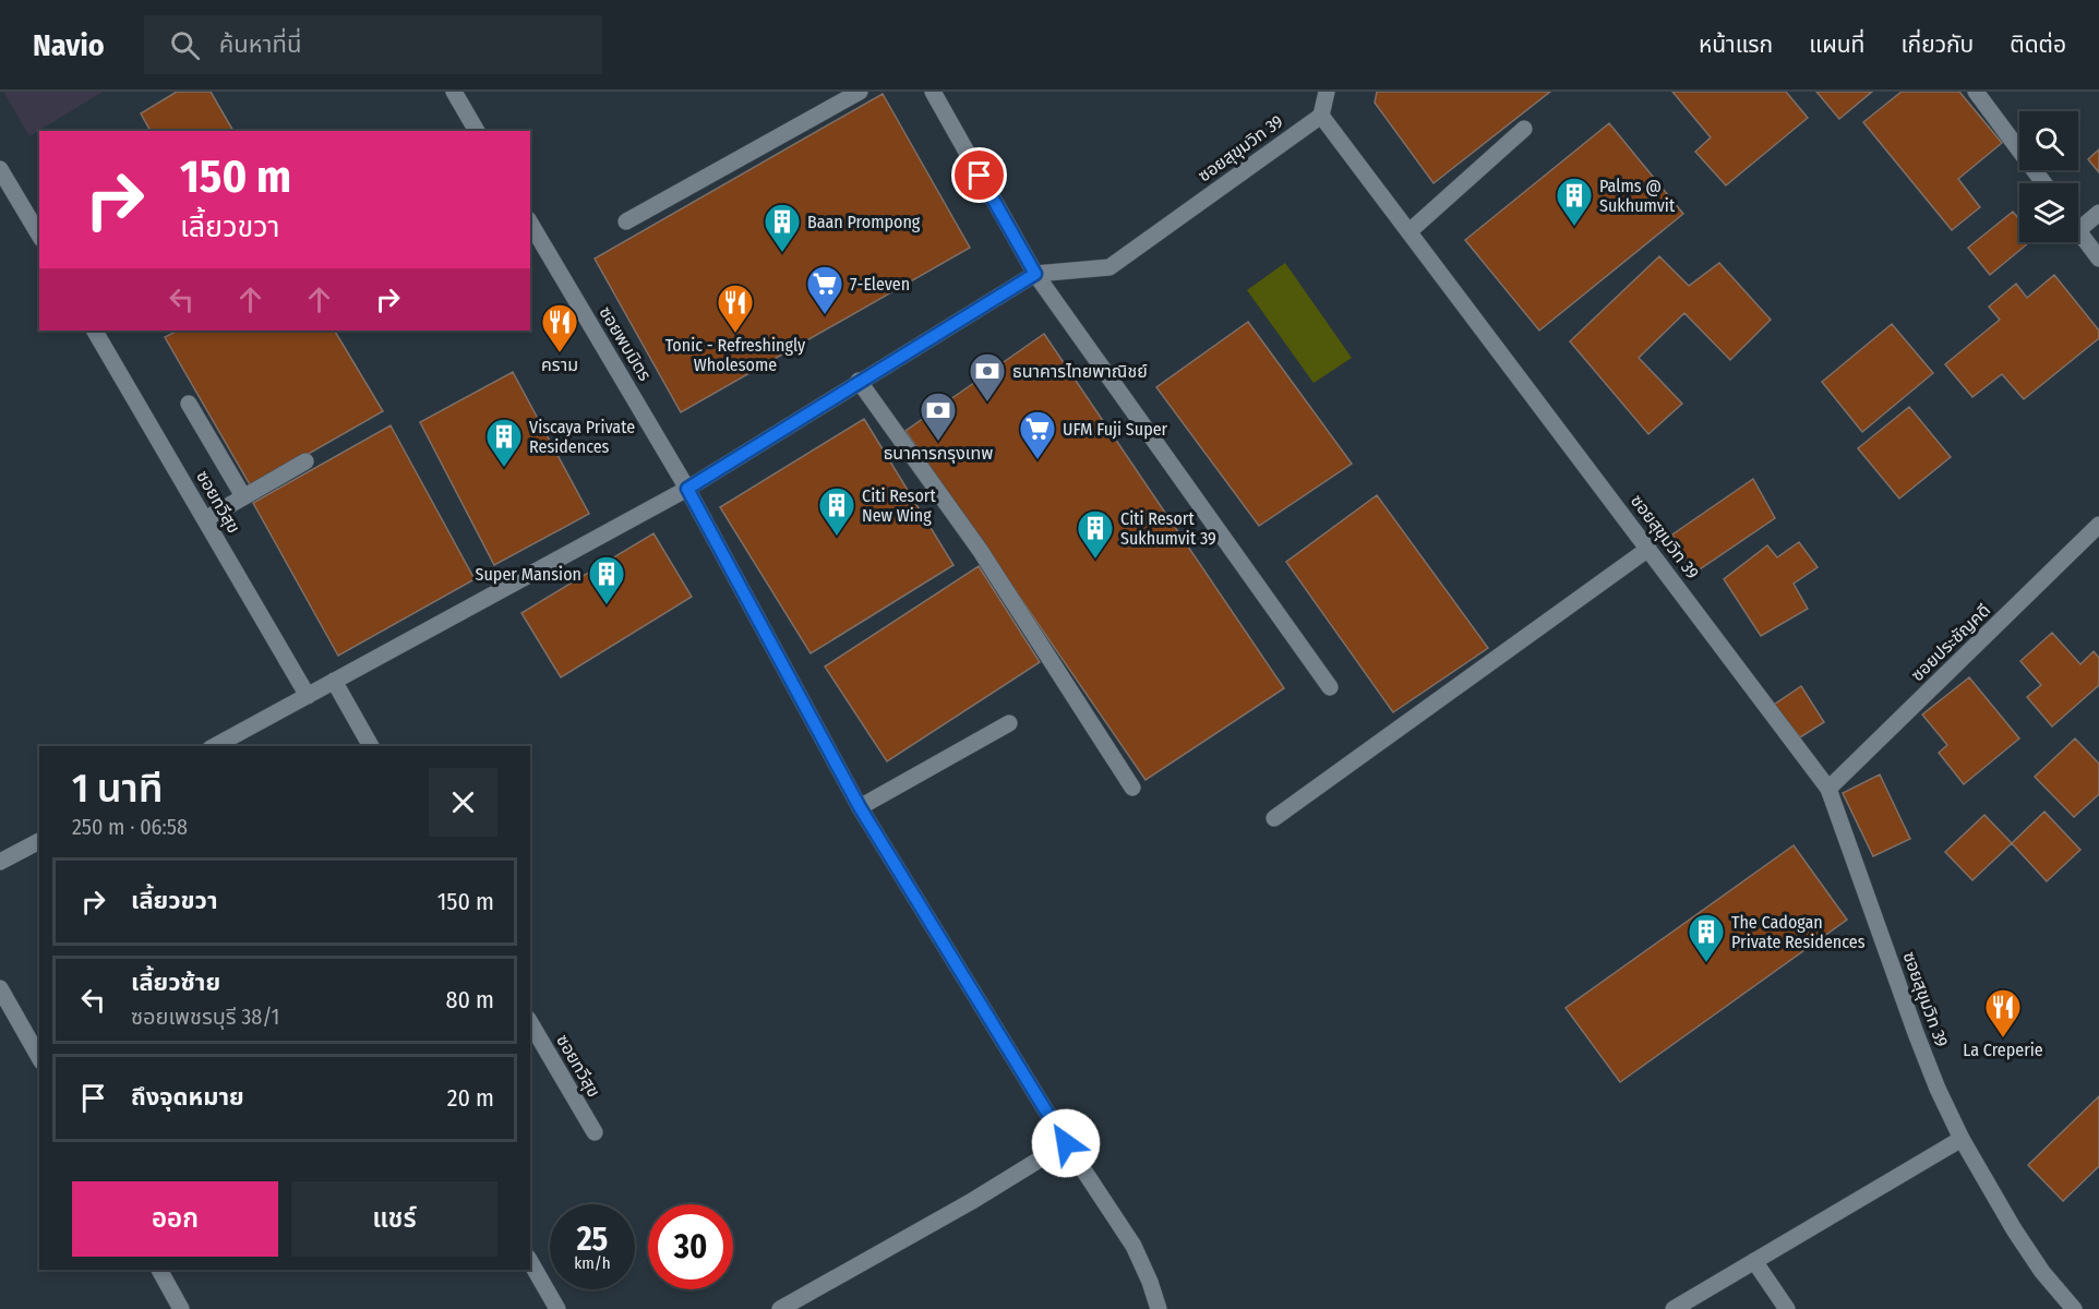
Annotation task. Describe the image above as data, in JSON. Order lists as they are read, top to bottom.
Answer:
{
  "streets": {
    "street": [
      "ซอยสุขุมวิท 39",
      "ซอยพบมิตร",
      "ซอยทวีสุข",
      "ซอยประชัญคดี"
    ]
  },
  "crossings": [
    ["ซอยสุขุมวิท 39", "ซอยประชัญคดี"]
  ],
  "places": {
    "building": [
      "Palms @ Sukhumvit",
      "Baan Prompong",
      "Viscaya Private Residences",
      "Citi Resort New Wing",
      "Citi Resort Sukhumvit 39",
      "Super Mansion",
      "The Cadogan Private Residences"
    ],
    "supermarket": ["7-Eleven", "UFM Fuji Super"],
    "restaurant": ["Tonic - Refreshingly Wholesome", "คราม", "La Creperie"],
    "bank": ["ธนาคารไทยพาณิชย์", "ธนาคารกรุงเทพ"]
  },
  "page": {
    "header": "Navio",
    "search": "ค้นหาที่นี่",
    "nav": [
      "หน้าแรก",
      "แผนที่",
      "เกี่ยวกับ",
      "ติดต่อ"
    ],
    "turn": ["150 m", "เลี้ยวขวา"],
    "heading": ["1 นาที", "250 m · 06:58"],
    "list": [
      {
        "name": "เลี้ยวขวา",
        "value": "150 m"
      },
      {
        "name": "เลี้ยวซ้าย",
        "note": "ซอยเพชรบุรี 38/1",
        "value": "80 m"
      },
      {
        "name": "ถึงจุดหมาย",
        "value": "20 m"
      }
    ],
    "buttons": ["ออก", "แชร์"],
    "speed": "25 km/h",
    "limit": "30"
  }
}
